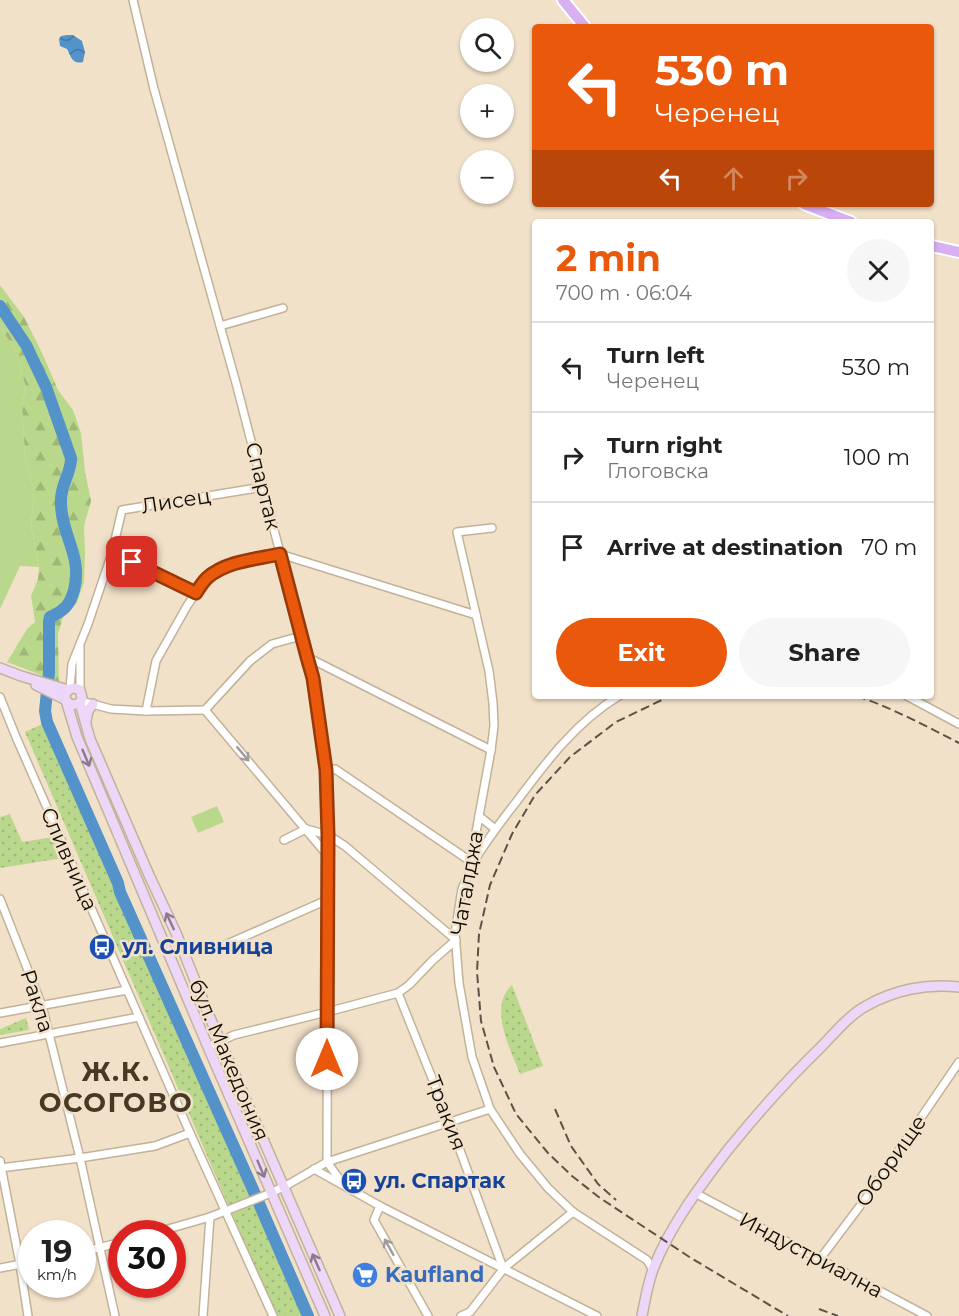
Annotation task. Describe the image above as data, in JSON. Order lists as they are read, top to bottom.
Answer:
{
  "streets": {
    "street": [
      "Спартак",
      "Лисец",
      "Сливница",
      "Чаталджа",
      "Ракла",
      "бул. Македония",
      "Тракия",
      "Оборище",
      "Индустриална"
    ]
  },
  "crossings": [
    ["Спартак", "Лисец"],
    ["Лисец", "бул. Македония"],
    ["Оборище", "Индустриална"]
  ],
  "districts": ["Ж.К. ОСОГОВО"],
  "places": {
    "bus stop": ["ул. Сливница", "ул. Спартак"],
    "supermarket": ["Kaufland"]
  },
  "page": {
    "map_buttons": ["+", "−"],
    "turn": ["530 m", "Черенец"],
    "heading": ["2 min", "700 m · 06:04"],
    "list": [
      {
        "name": "Turn left",
        "note": "Черенец",
        "value": "530 m"
      },
      {
        "name": "Turn right",
        "note": "Глоговска",
        "value": "100 m"
      },
      {
        "name": "Arrive at destination",
        "value": "70 m"
      }
    ],
    "buttons": ["Exit", "Share"],
    "speed": "19 km/h",
    "limit": "30"
  }
}
